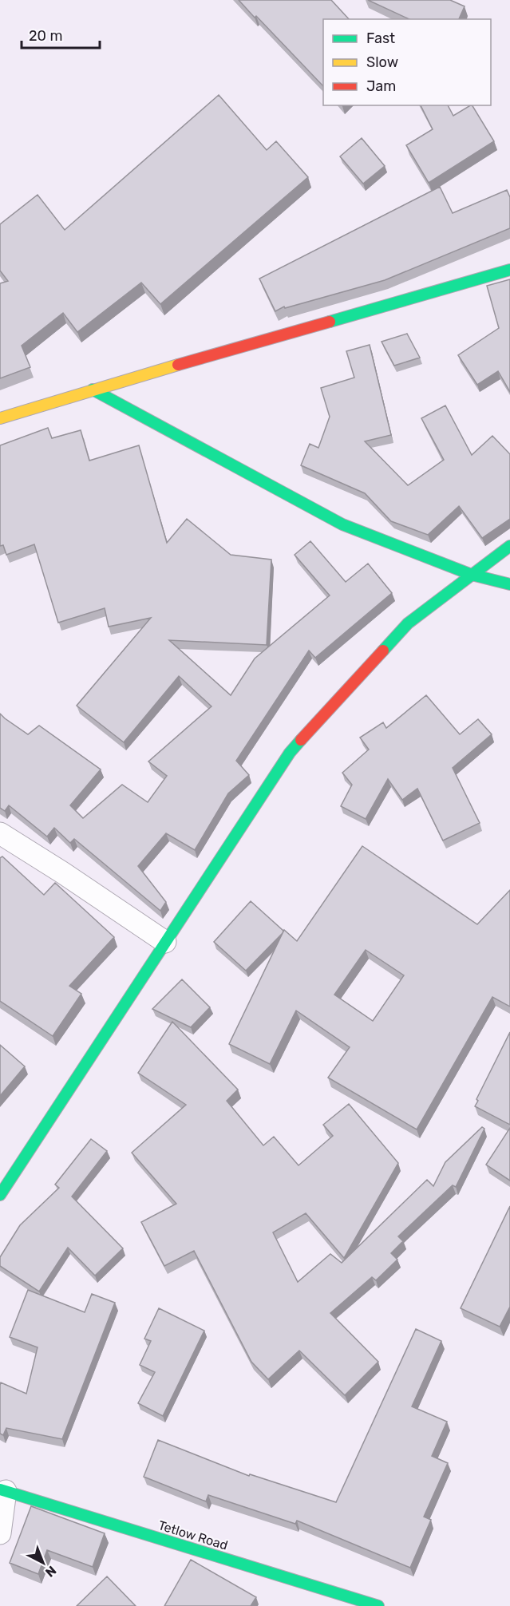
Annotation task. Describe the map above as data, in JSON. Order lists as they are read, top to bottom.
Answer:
{
  "streets": {
    "street": ["Tetlow Road"]
  },
  "legend": ["Fast", "Slow", "Jam"],
  "scale_bar": "20 m",
  "north": "bottom right"
}
